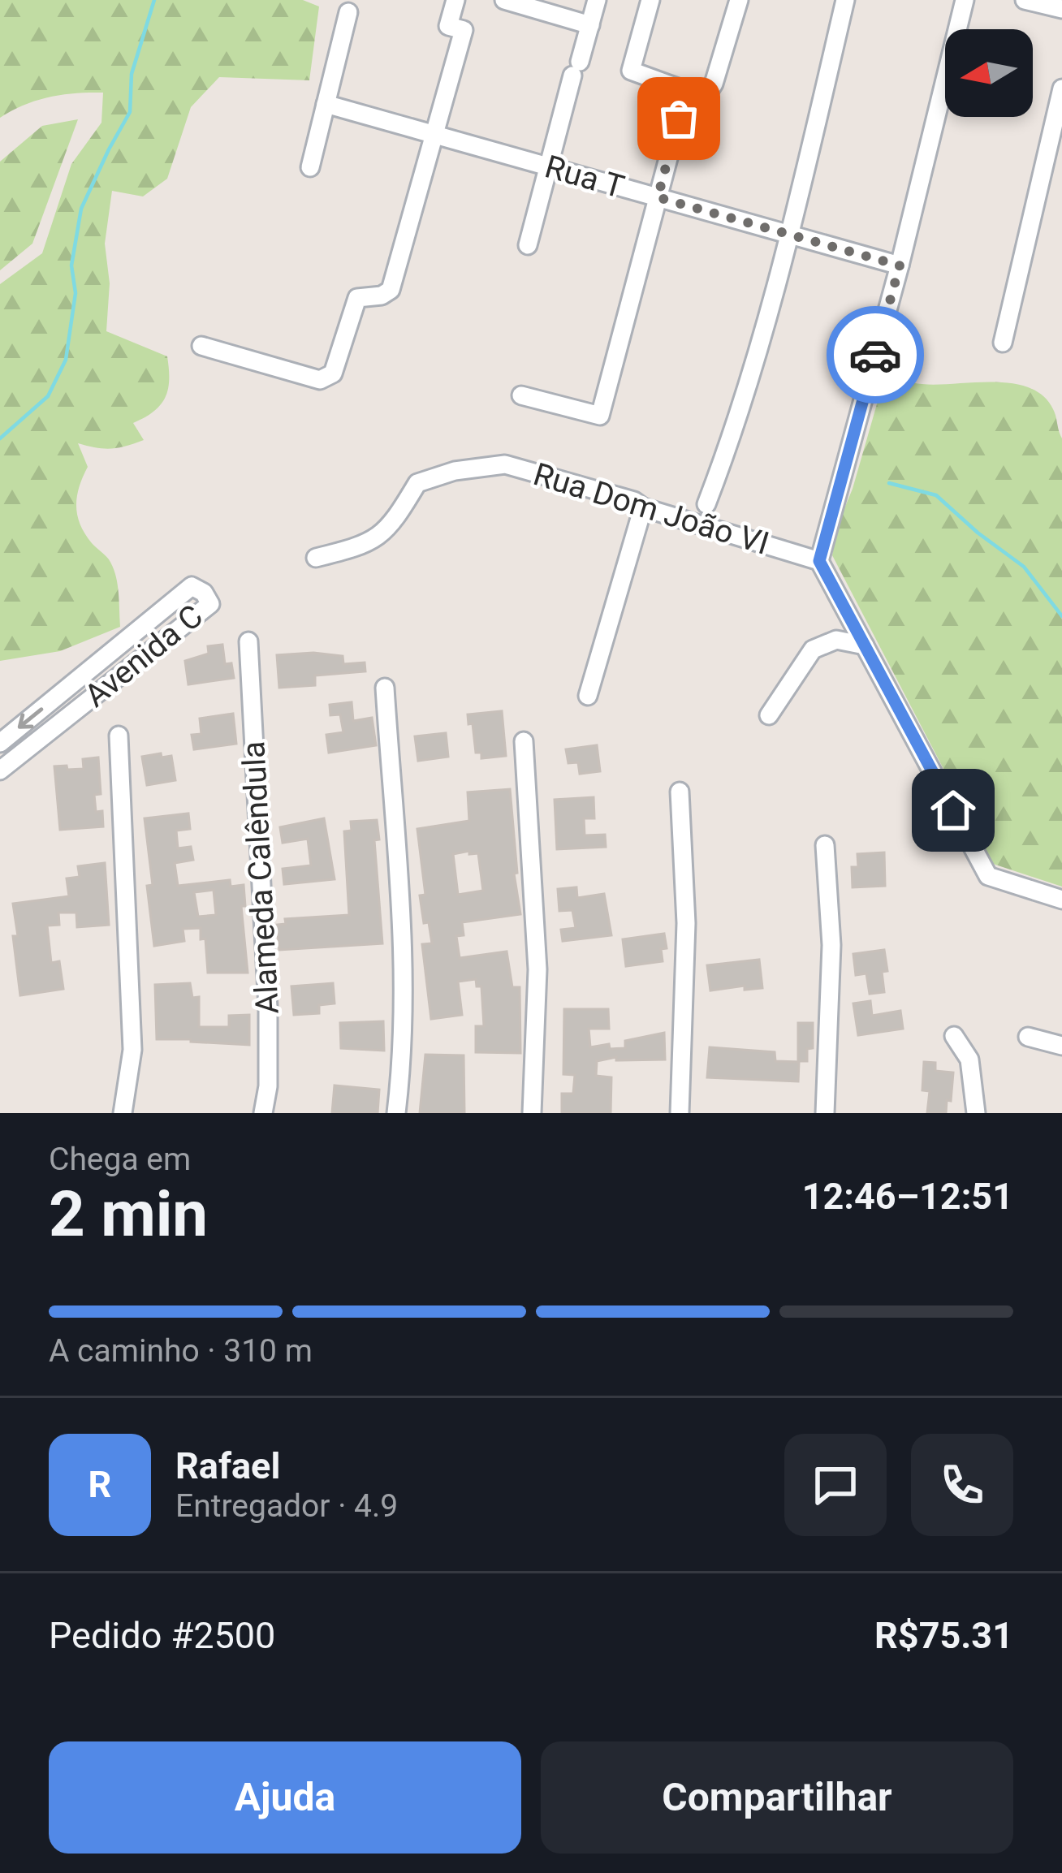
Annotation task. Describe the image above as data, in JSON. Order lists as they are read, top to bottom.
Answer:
{
  "streets": {
    "street": [
      "Rua T",
      "Rua Dom João VI",
      "Avenida C",
      "Alameda Calêndula"
    ]
  },
  "north": "left",
  "page": {
    "heading": ["2 min", "Chega em", "12:46–12:51"],
    "panel": [
      "Rafael",
      "Entregador · 4.9",
      "Pedido #2500",
      "R$75.31"
    ],
    "bar": "A caminho · 310 m",
    "round": "R",
    "buttons": ["Ajuda", "Compartilhar"]
  }
}
